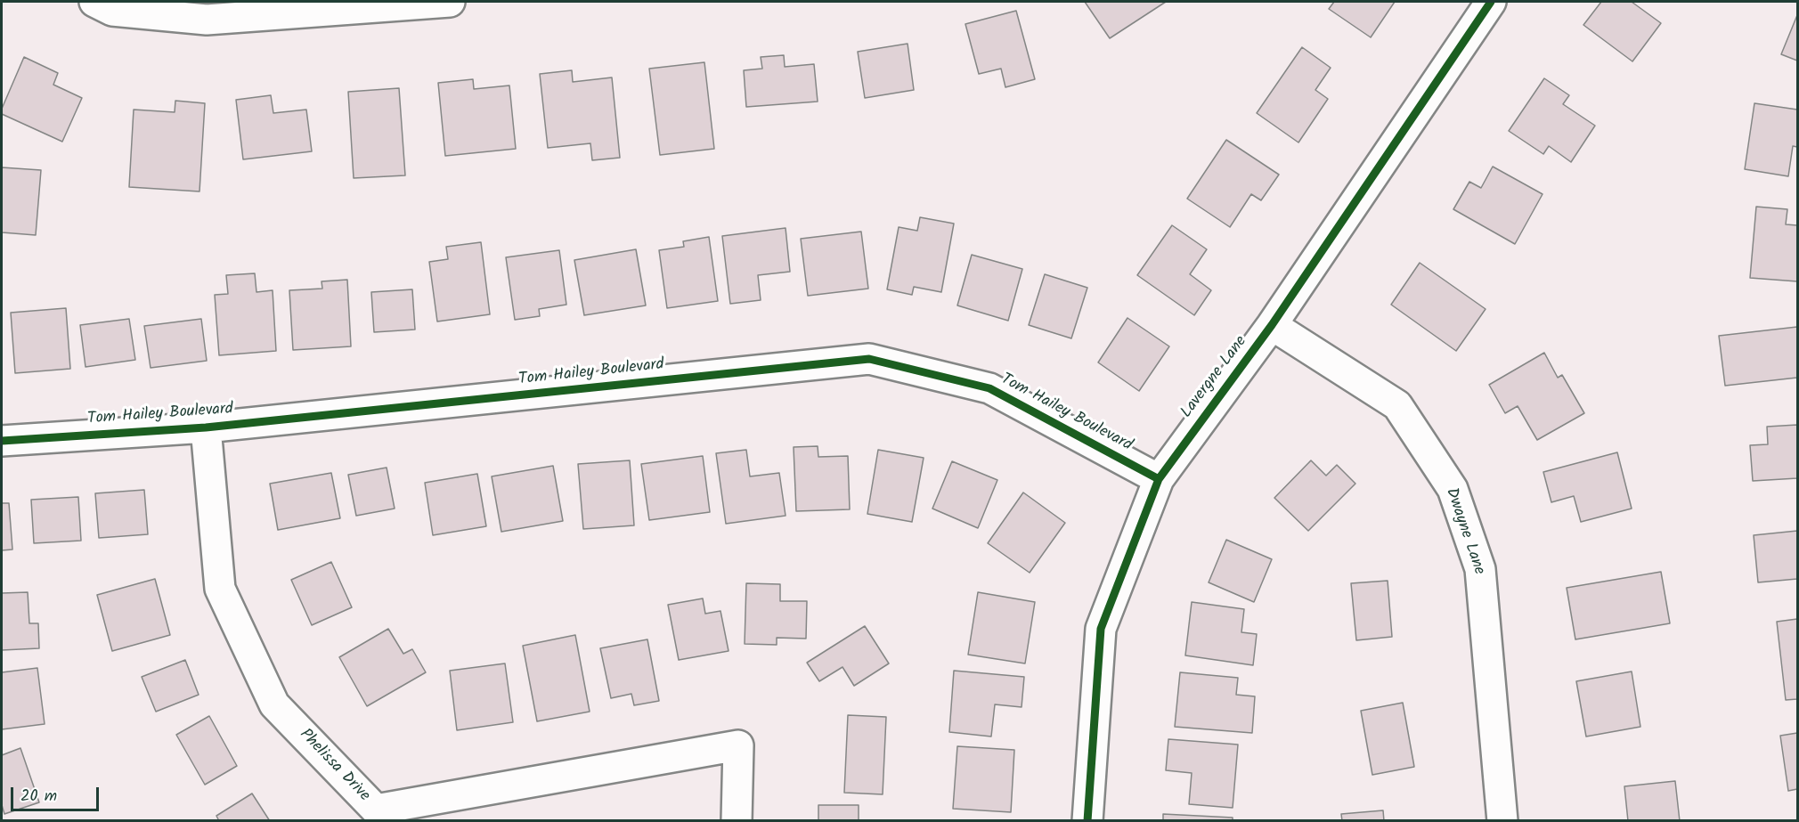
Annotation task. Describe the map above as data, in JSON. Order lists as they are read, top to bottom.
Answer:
{
  "streets": {
    "street": [
      "Tom Hailey Boulevard",
      "Lavergne Lane",
      "Dwayne Lane",
      "Phelissa Drive"
    ]
  },
  "crossings": [
    ["Tom Hailey Boulevard", "Lavergne Lane"],
    ["Tom Hailey Boulevard", "Phelissa Drive"],
    ["Lavergne Lane", "Dwayne Lane"]
  ],
  "scale_bar": "20 m"
}
